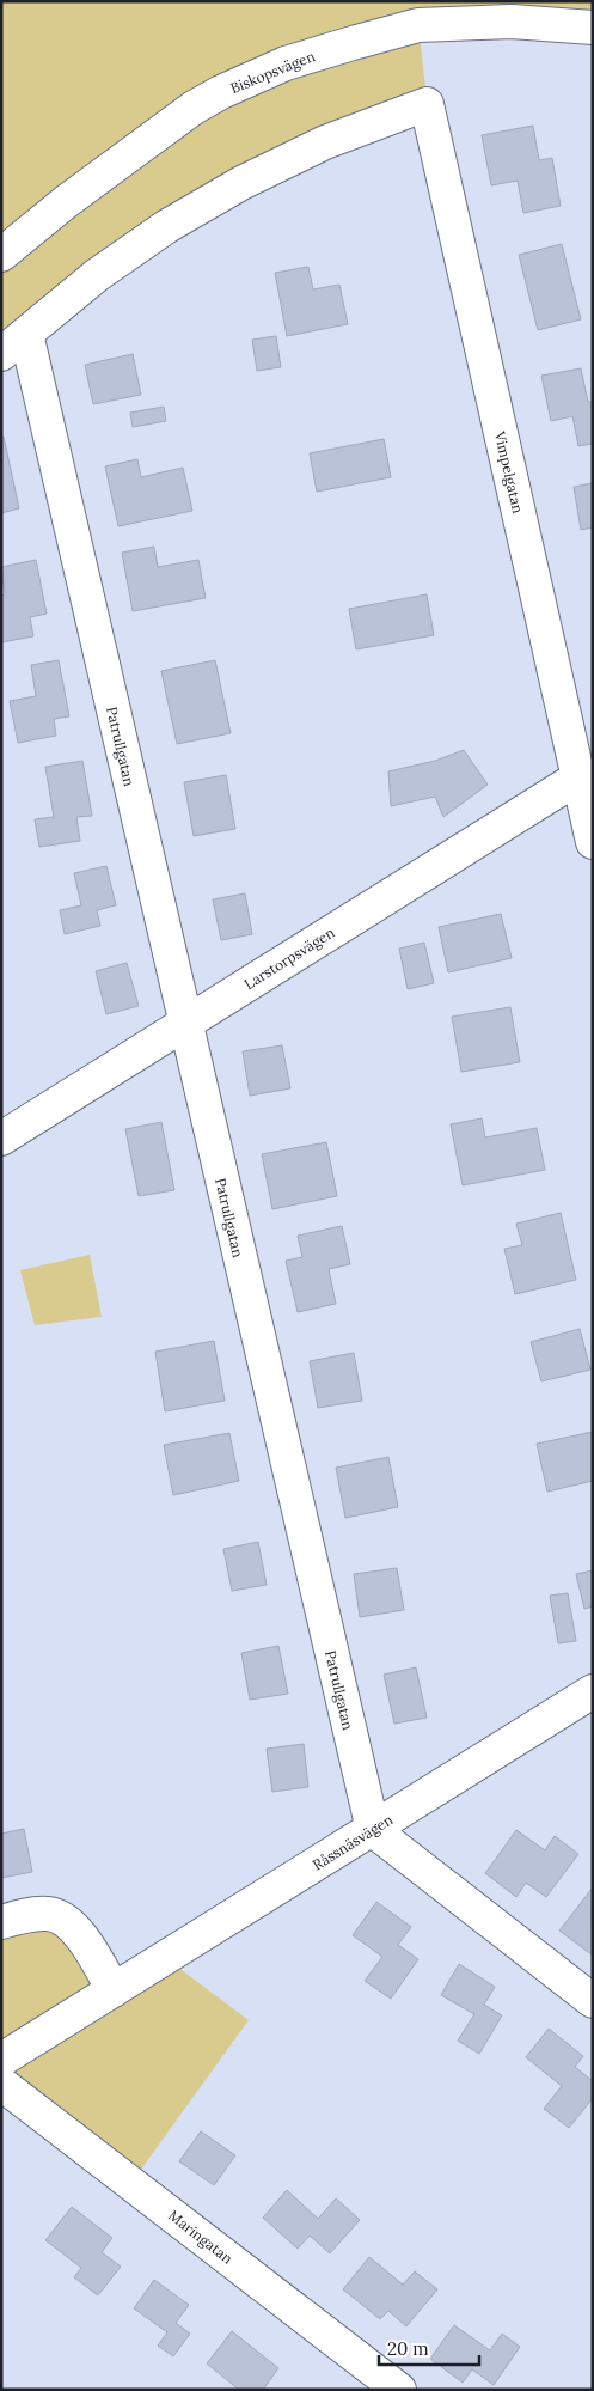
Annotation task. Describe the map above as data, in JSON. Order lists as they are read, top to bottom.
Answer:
{
  "streets": {
    "street": [
      "Biskopsvägen",
      "Vimpelgatan",
      "Patrullgatan",
      "Larstorpsvägen",
      "Råssnäsvägen",
      "Maringatan"
    ]
  },
  "crossings": [
    ["Vimpelgatan", "Patrullgatan"],
    ["Vimpelgatan", "Larstorpsvägen"],
    ["Patrullgatan", "Larstorpsvägen"],
    ["Patrullgatan", "Råssnäsvägen"]
  ],
  "scale_bar": "20 m"
}
